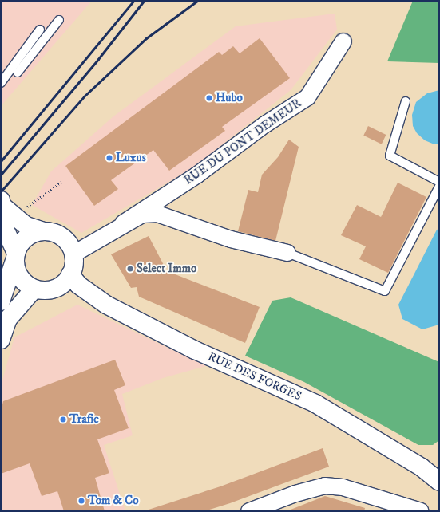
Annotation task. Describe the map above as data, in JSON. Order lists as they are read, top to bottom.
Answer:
{
  "streets": {
    "main road": ["RUE DES FORGES"],
    "street": ["RUE DU PONT DEMEUR"]
  },
  "crossings": [
    ["RUE DU PONT DEMEUR", "RUE DES FORGES"]
  ],
  "places": [
    "Hubo",
    "Luxus",
    "Select Immo",
    "Trafic",
    "Tom & Co"
  ]
}
